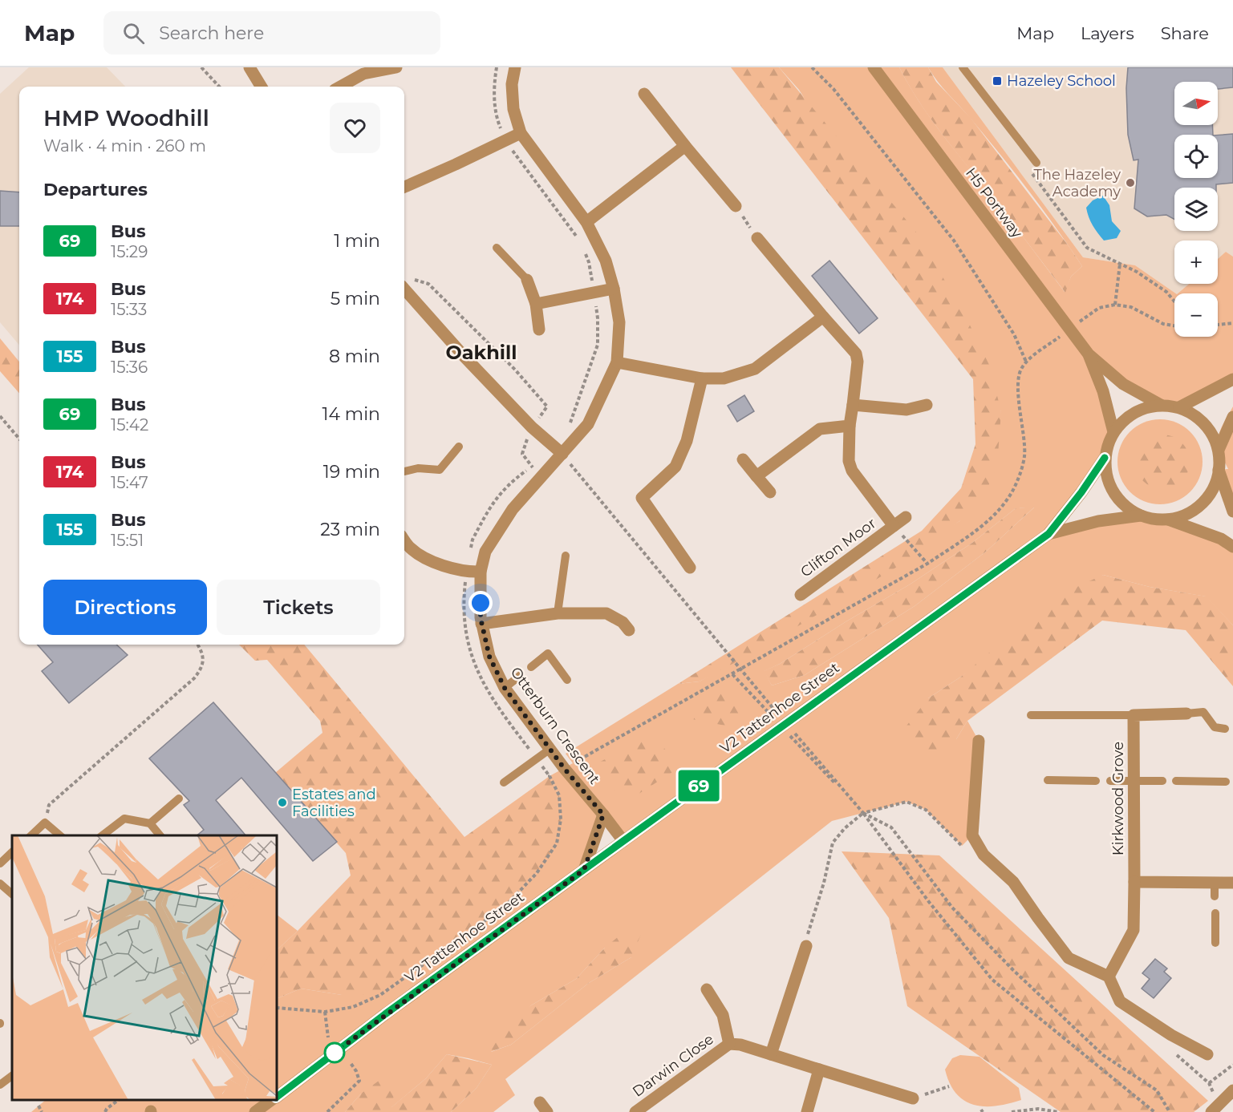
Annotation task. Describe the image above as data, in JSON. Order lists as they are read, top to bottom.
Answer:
{
  "streets": {
    "street": [
      "H5 Portway",
      "Clifton Moor",
      "V2 Tattenhoe Street",
      "Otterburn Crescent",
      "Kirkwood Grove",
      "Darwin Close"
    ]
  },
  "crossings": [
    ["H5 Portway", "V2 Tattenhoe Street"],
    ["V2 Tattenhoe Street", "Otterburn Crescent"]
  ],
  "districts": ["Oakhill"],
  "places": {
    "transit": ["Hazeley School"],
    "other": ["The Hazeley Academy", "Estates and Facilities"]
  },
  "lines": ["bus line 69"],
  "north": "right",
  "page": {
    "header": "Map",
    "search": "Search here",
    "nav": ["Map", "Layers", "Share"],
    "on_map": "69",
    "map_buttons": ["+", "−"],
    "heading": [
      ["HMP Woodhill", "Walk · 4 min · 260 m"],
      "Departures"
    ],
    "list": [
      {
        "mark": "69",
        "name": "Bus",
        "note": "15:29",
        "value": "1 min"
      },
      {
        "mark": "174",
        "name": "Bus",
        "note": "15:33",
        "value": "5 min"
      },
      {
        "mark": "155",
        "name": "Bus",
        "note": "15:36",
        "value": "8 min"
      },
      {
        "mark": "69",
        "name": "Bus",
        "note": "15:42",
        "value": "14 min"
      },
      {
        "mark": "174",
        "name": "Bus",
        "note": "15:47",
        "value": "19 min"
      },
      {
        "mark": "155",
        "name": "Bus",
        "note": "15:51",
        "value": "23 min"
      }
    ],
    "buttons": ["Directions", "Tickets"]
  }
}
